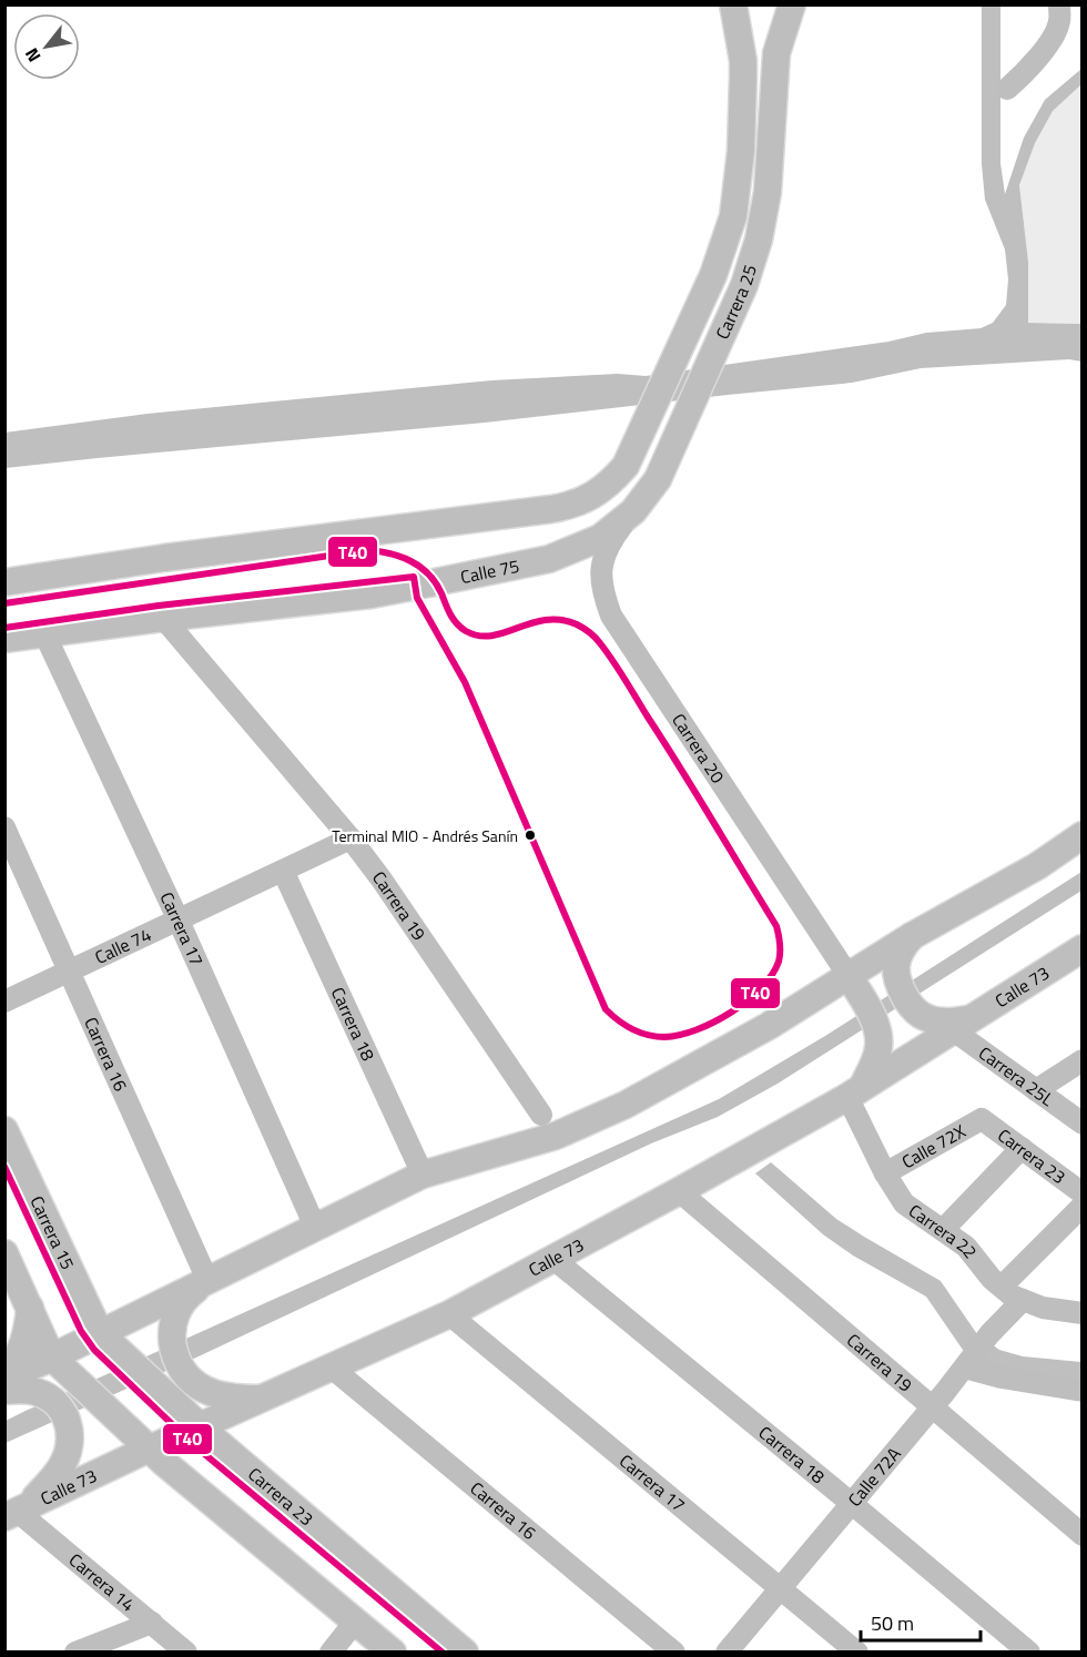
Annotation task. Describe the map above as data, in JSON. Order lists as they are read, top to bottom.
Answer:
{
  "streets": {
    "main road": [
      "Carrera 25",
      "Calle 75",
      "Calle 73",
      "Carrera 23",
      "Carrera 15"
    ],
    "street": [
      "Carrera 20",
      "Carrera 19",
      "Carrera 17",
      "Calle 74",
      "Carrera 18",
      "Carrera 16",
      "Carrera 25L",
      "Calle 72X",
      "Carrera 22",
      "Calle 72A",
      "Carrera 14"
    ]
  },
  "crossings": [
    ["Carrera 25", "Calle 75"],
    ["Carrera 25", "Carrera 20"],
    ["Calle 75", "Carrera 19"],
    ["Calle 75", "Carrera 17"],
    ["Carrera 19", "Calle 74"],
    ["Carrera 19", "Calle 73"],
    ["Carrera 19", "Calle 72A"],
    ["Carrera 17", "Calle 74"],
    ["Carrera 17", "Calle 73"],
    ["Carrera 17", "Calle 72A"],
    ["Calle 74", "Carrera 18"],
    ["Calle 74", "Carrera 16"],
    ["Calle 73", "Carrera 18"],
    ["Calle 73", "Carrera 16"],
    ["Calle 73", "Carrera 25L"],
    ["Calle 73", "Carrera 23"],
    ["Calle 73", "Carrera 22"],
    ["Calle 73", "Carrera 14"],
    ["Carrera 18", "Calle 72A"],
    ["Calle 72X", "Carrera 23"],
    ["Calle 72X", "Carrera 22"],
    ["Carrera 23", "Carrera 15"],
    ["Carrera 22", "Calle 72A"]
  ],
  "places": ["Terminal MIO - Andrés Sanín"],
  "lines": ["transit line T40"],
  "scale_bar": "50 m",
  "north": "bottom left"
}
